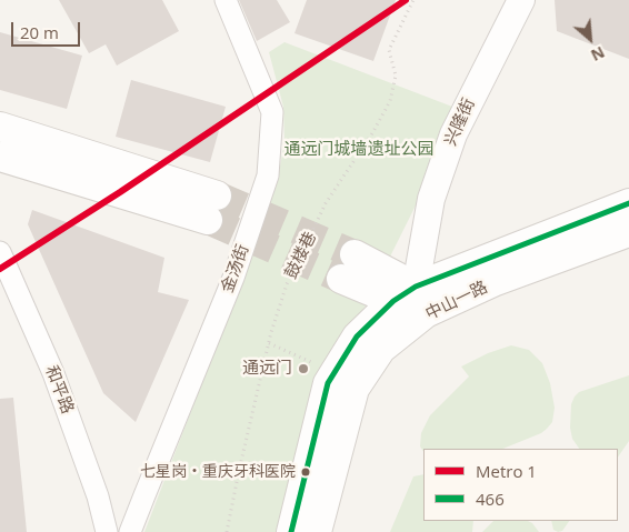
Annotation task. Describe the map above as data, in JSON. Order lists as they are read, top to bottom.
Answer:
{
  "streets": {
    "main road": ["中山一路"],
    "street": ["兴隆街", "金汤街", "和平路"],
    "path": ["鼓楼巷"]
  },
  "crossings": [
    ["兴隆街", "中山一路"]
  ],
  "parks": ["通远门城墙遗址公园"],
  "places": ["通远门", "七星岗‧重庆牙科医院"],
  "lines": ["metro line 1", "transit line 466"],
  "legend": ["Metro 1", "466"],
  "scale_bar": "20 m",
  "north": "bottom right"
}
